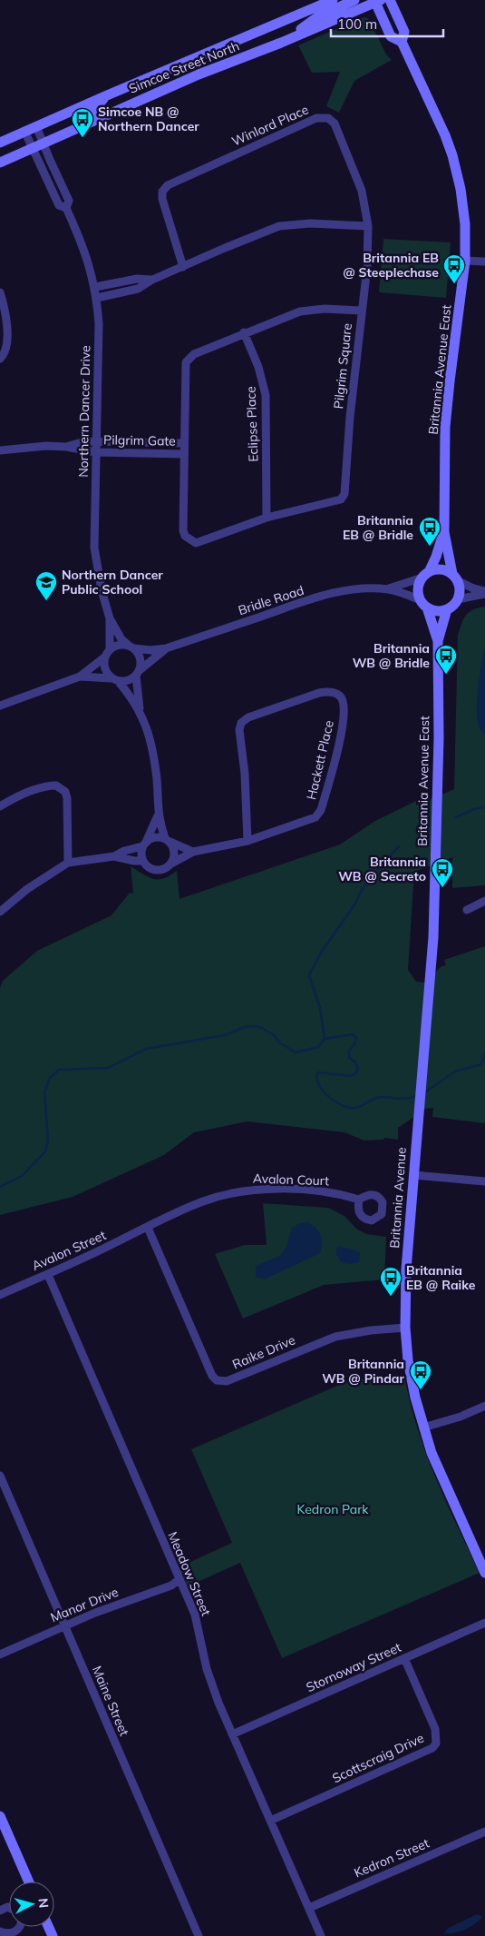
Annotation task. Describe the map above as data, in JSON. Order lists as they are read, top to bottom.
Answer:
{
  "streets": {
    "street": [
      "Simcoe Street North",
      "Winlord Place",
      "Pilgrim Square",
      "Britannia Avenue East",
      "Northern Dancer Drive",
      "Eclipse Place",
      "Pilgrim Gate",
      "Bridle Road",
      "Hackett Place",
      "Avalon Court",
      "Britannia Avenue",
      "Avalon Street",
      "Raike Drive",
      "Meadow Street",
      "Manor Drive",
      "Stornoway Street",
      "Maine Street",
      "Scottscraig Drive",
      "Kedron Street"
    ]
  },
  "crossings": [
    ["Simcoe Street North", "Northern Dancer Drive"],
    ["Winlord Place", "Pilgrim Square"],
    ["Pilgrim Square", "Eclipse Place"],
    ["Pilgrim Square", "Pilgrim Gate"],
    ["Britannia Avenue East", "Bridle Road"],
    ["Britannia Avenue East", "Britannia Avenue"],
    ["Northern Dancer Drive", "Pilgrim Gate"],
    ["Northern Dancer Drive", "Bridle Road"],
    ["Avalon Court", "Avalon Street"],
    ["Avalon Court", "Raike Drive"],
    ["Britannia Avenue", "Raike Drive"],
    ["Avalon Street", "Raike Drive"],
    ["Avalon Street", "Meadow Street"],
    ["Meadow Street", "Manor Drive"],
    ["Meadow Street", "Stornoway Street"],
    ["Meadow Street", "Scottscraig Drive"],
    ["Meadow Street", "Kedron Street"],
    ["Manor Drive", "Maine Street"],
    ["Stornoway Street", "Scottscraig Drive"]
  ],
  "parks": ["Kedron Park"],
  "places": {
    "bus stop": [
      "Simcoe NB @ Northern Dancer",
      "Britannia EB @ Steeplechase",
      "Britannia EB @ Bridle",
      "Britannia WB @ Bridle",
      "Britannia WB @ Secreto",
      "Britannia EB @ Raike",
      "Britannia WB @ Pindar"
    ],
    "school or university": ["Northern Dancer Public School"]
  },
  "scale_bar": "100 m",
  "north": "right"
}
